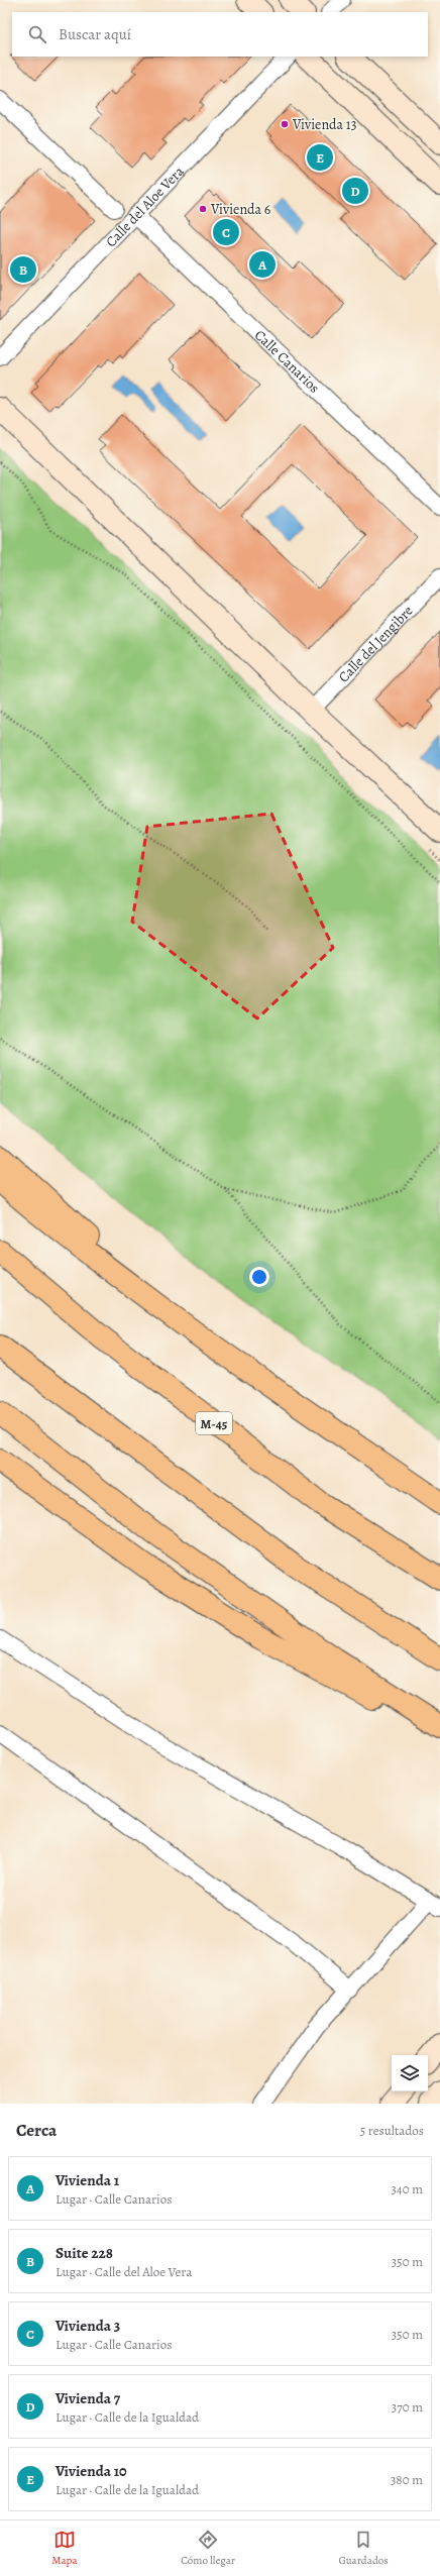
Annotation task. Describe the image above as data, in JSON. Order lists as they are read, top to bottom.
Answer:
{
  "streets": {
    "highway": ["M-45"],
    "street": ["Calle del Aloe Vera", "Calle Canarios", "Calle del Jengibre"]
  },
  "crossings": [
    ["Calle del Aloe Vera", "Calle Canarios"]
  ],
  "places": ["Vivienda 13", "Vivienda 6"],
  "page": {
    "search": "Buscar aquí",
    "pins": [
      "E",
      "D",
      "C",
      "A",
      "B"
    ],
    "heading": ["Cerca", "5 resultados"],
    "list": [
      {
        "mark": "A",
        "name": "Vivienda 1",
        "note": "Lugar · Calle Canarios",
        "value": "340 m"
      },
      {
        "mark": "B",
        "name": "Suite 228",
        "note": "Lugar · Calle del Aloe Vera",
        "value": "350 m"
      },
      {
        "mark": "C",
        "name": "Vivienda 3",
        "note": "Lugar · Calle Canarios",
        "value": "350 m"
      },
      {
        "mark": "D",
        "name": "Vivienda 7",
        "note": "Lugar · Calle de la Igualdad",
        "value": "370 m"
      },
      {
        "mark": "E",
        "name": "Vivienda 10",
        "note": "Lugar · Calle de la Igualdad",
        "value": "380 m"
      }
    ],
    "nav": ["Mapa", "Cómo llegar", "Guardados"]
  }
}
